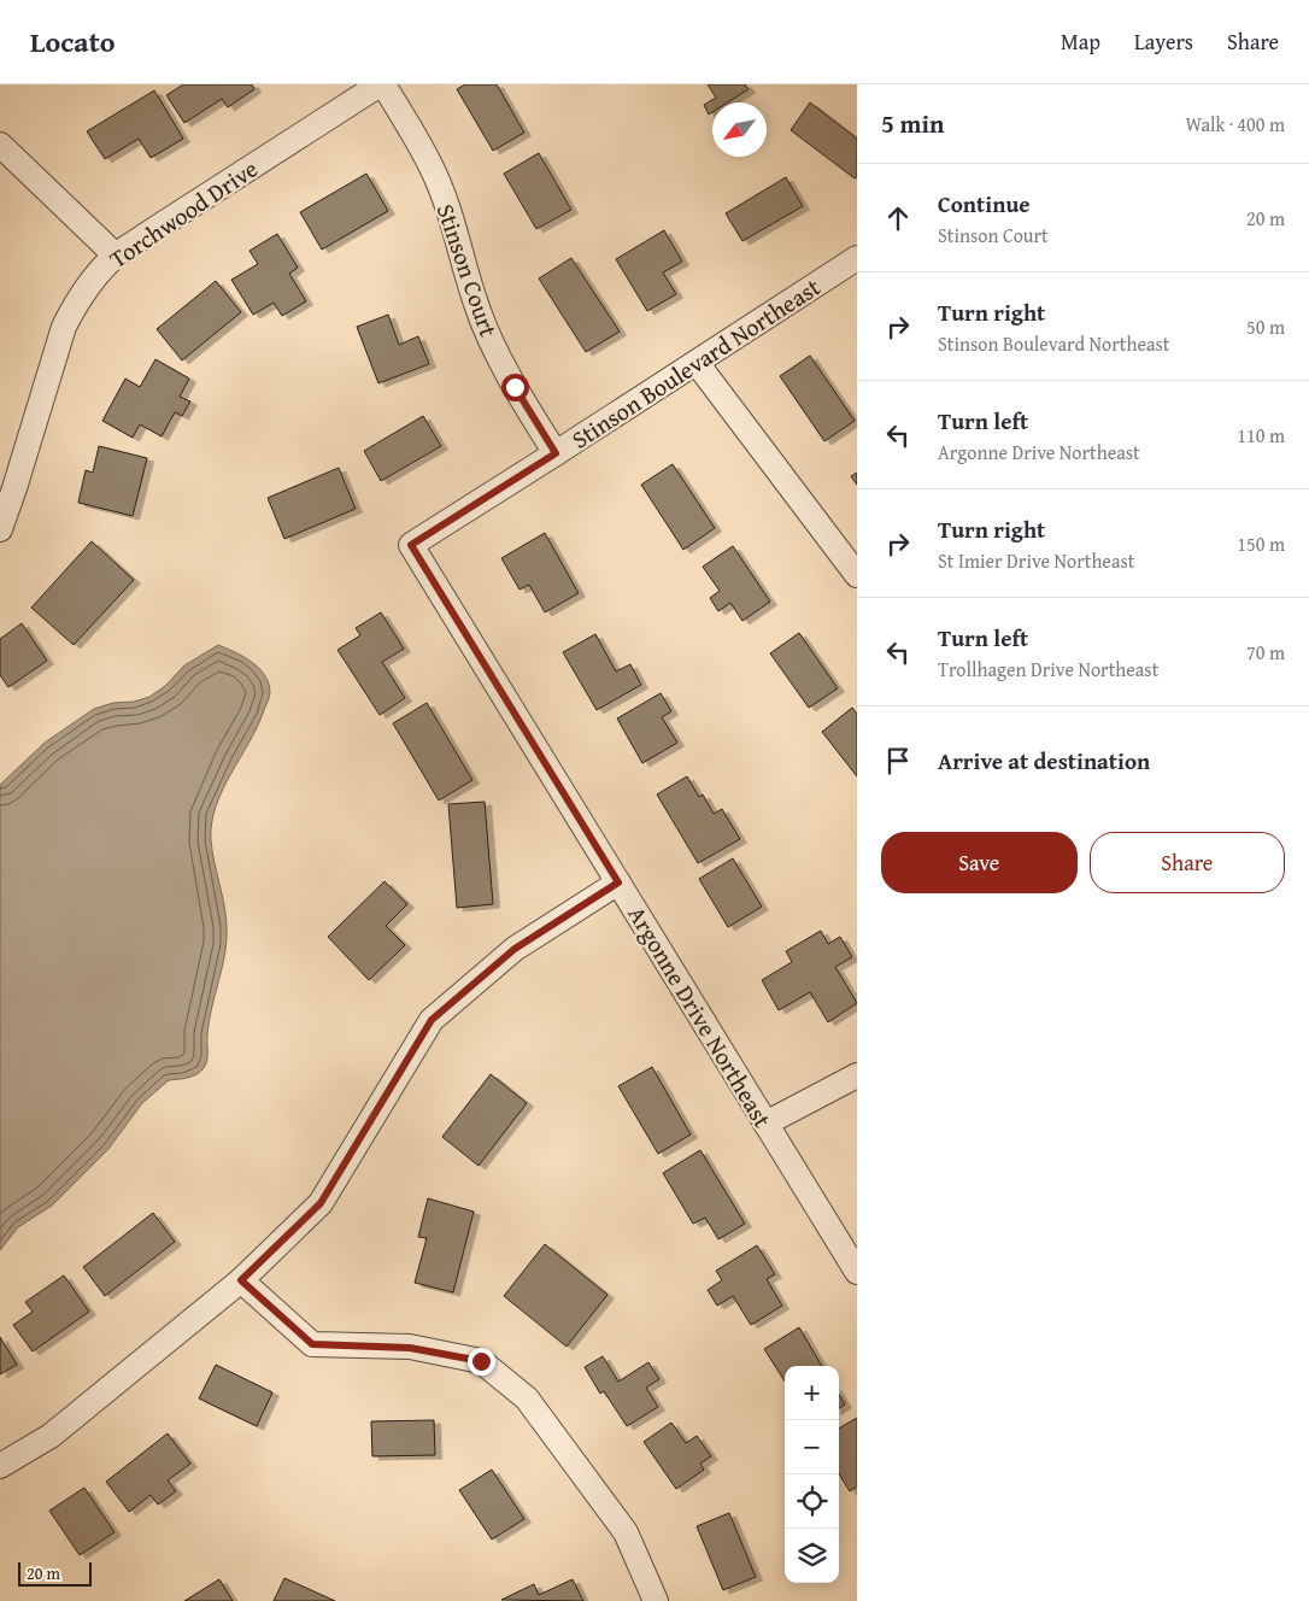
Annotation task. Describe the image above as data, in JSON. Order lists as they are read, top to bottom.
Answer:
{
  "streets": {
    "street": [
      "Torchwood Drive",
      "Stinson Court",
      "Stinson Boulevard Northeast",
      "Argonne Drive Northeast"
    ]
  },
  "crossings": [
    ["Torchwood Drive", "Stinson Court"],
    ["Stinson Court", "Stinson Boulevard Northeast"],
    ["Stinson Boulevard Northeast", "Argonne Drive Northeast"]
  ],
  "scale_bar": "20 m",
  "north": "bottom left",
  "page": {
    "header": "Locato",
    "nav": ["Map", "Layers", "Share"],
    "heading": ["5 min", "Walk · 400 m"],
    "list": [
      ["Continue", "Stinson Court", "20 m"],
      ["Turn right", "Stinson Boulevard Northeast", "50 m"],
      ["Turn left", "Argonne Drive Northeast", "110 m"],
      ["Turn right", "St Imier Drive Northeast", "150 m"],
      ["Turn left", "Trollhagen Drive Northeast", "70 m"],
      "Arrive at destination"
    ],
    "buttons": ["Save", "Share"],
    "map_buttons": ["+", "−"],
    "scale": "20 m"
  }
}
